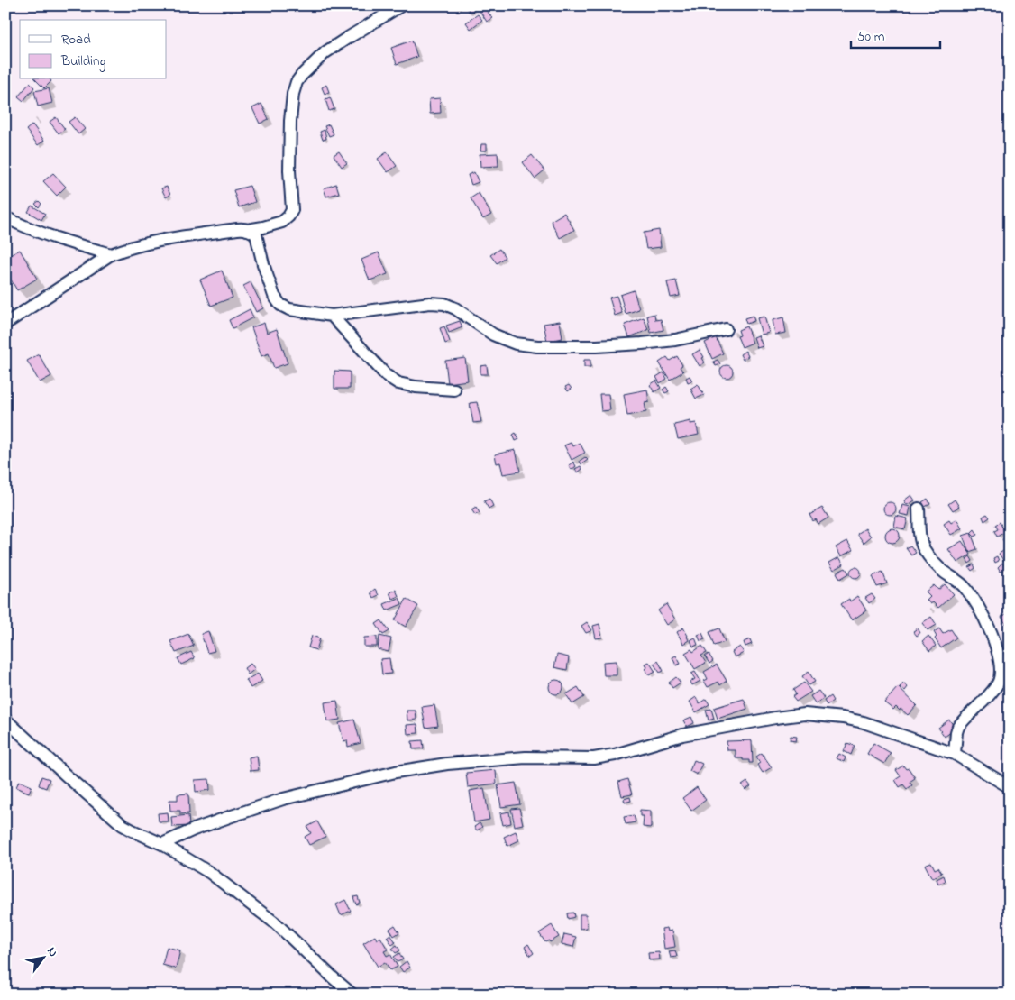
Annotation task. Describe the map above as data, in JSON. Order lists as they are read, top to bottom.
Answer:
{
  "legend": ["Road", "Building"],
  "scale_bar": "50 m",
  "north": "top right"
}
